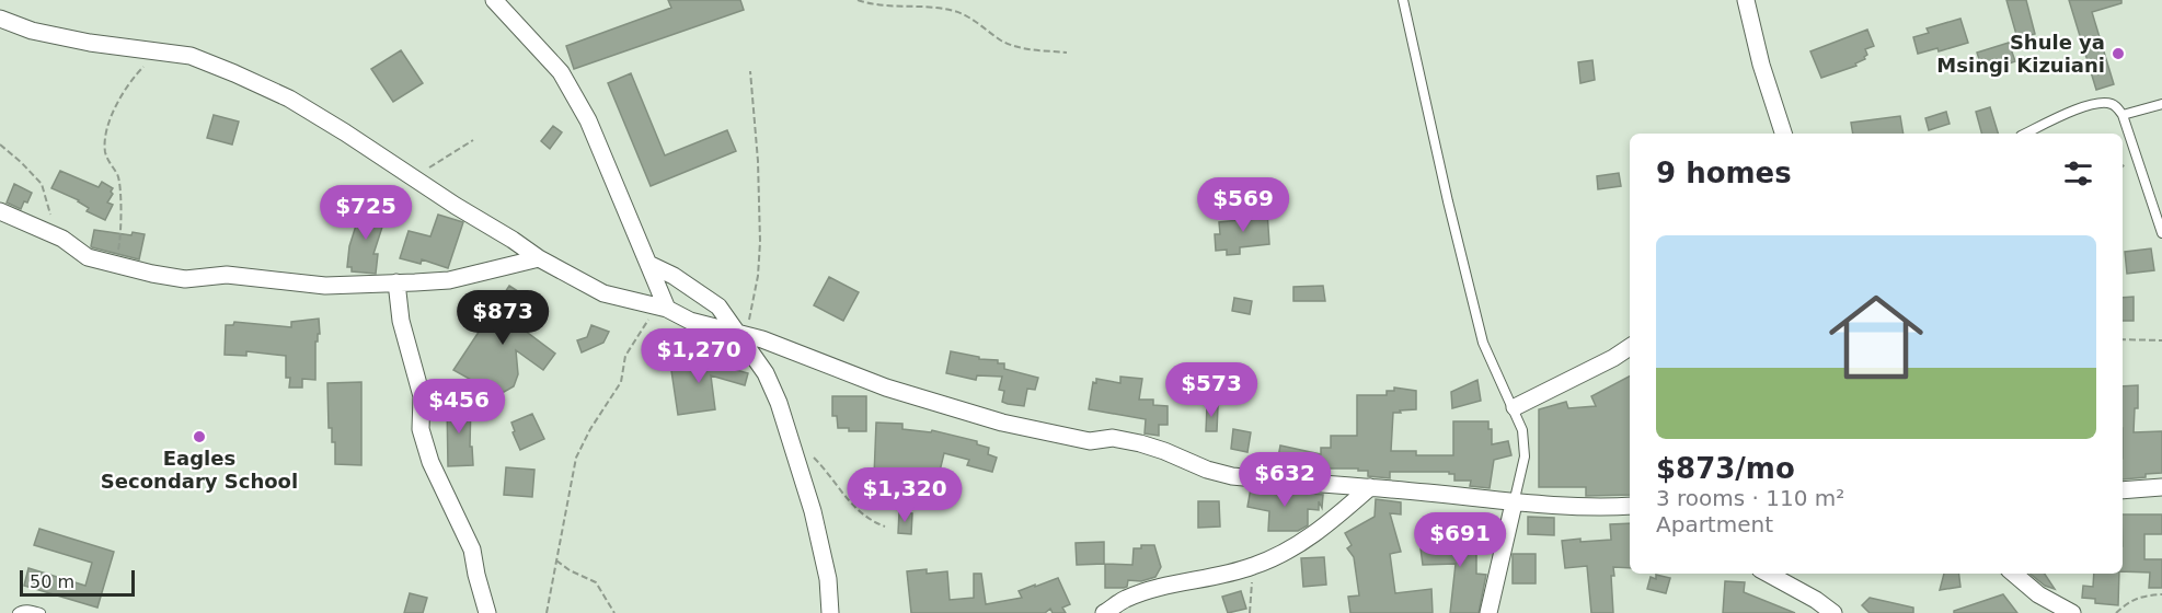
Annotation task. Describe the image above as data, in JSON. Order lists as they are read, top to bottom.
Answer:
{
  "places": ["Shule ya Msingi Kizuiani", "Eagles Secondary School"],
  "scale_bar": "50 m",
  "page": {
    "heading": "9 homes",
    "price": [
      "$569",
      "$725",
      "$873",
      "$1,270",
      "$573",
      "$456",
      "$632",
      "$1,320",
      "$691"
    ],
    "list": [
      {
        "name": "$873/mo",
        "note": "3 rooms · 110 m² · Apartment"
      }
    ],
    "scale": "50 m"
  }
}
